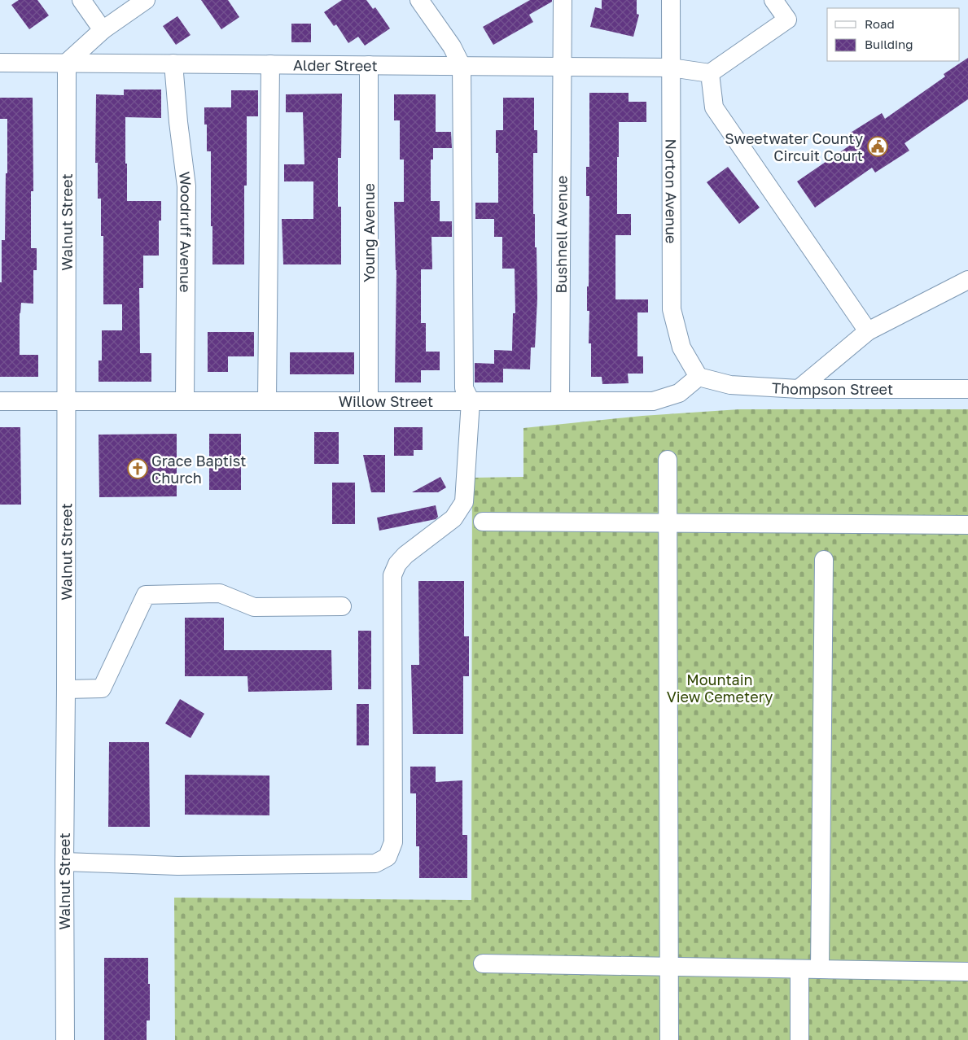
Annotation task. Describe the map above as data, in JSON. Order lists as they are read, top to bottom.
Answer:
{
  "streets": {
    "street": [
      "Alder Street",
      "Norton Avenue",
      "Walnut Street",
      "Woodruff Avenue",
      "Young Avenue",
      "Bushnell Avenue",
      "Thompson Street",
      "Willow Street"
    ]
  },
  "crossings": [
    ["Alder Street", "Norton Avenue"],
    ["Alder Street", "Walnut Street"],
    ["Alder Street", "Woodruff Avenue"],
    ["Alder Street", "Young Avenue"],
    ["Alder Street", "Bushnell Avenue"],
    ["Norton Avenue", "Thompson Street"],
    ["Norton Avenue", "Willow Street"],
    ["Walnut Street", "Willow Street"],
    ["Woodruff Avenue", "Willow Street"],
    ["Young Avenue", "Willow Street"],
    ["Bushnell Avenue", "Willow Street"],
    ["Thompson Street", "Willow Street"]
  ],
  "parks": ["Mountain View Cemetery"],
  "places": {
    "public building": ["Sweetwater County Circuit Court"],
    "church": ["Grace Baptist Church"]
  },
  "legend": ["Road", "Building"]
}
